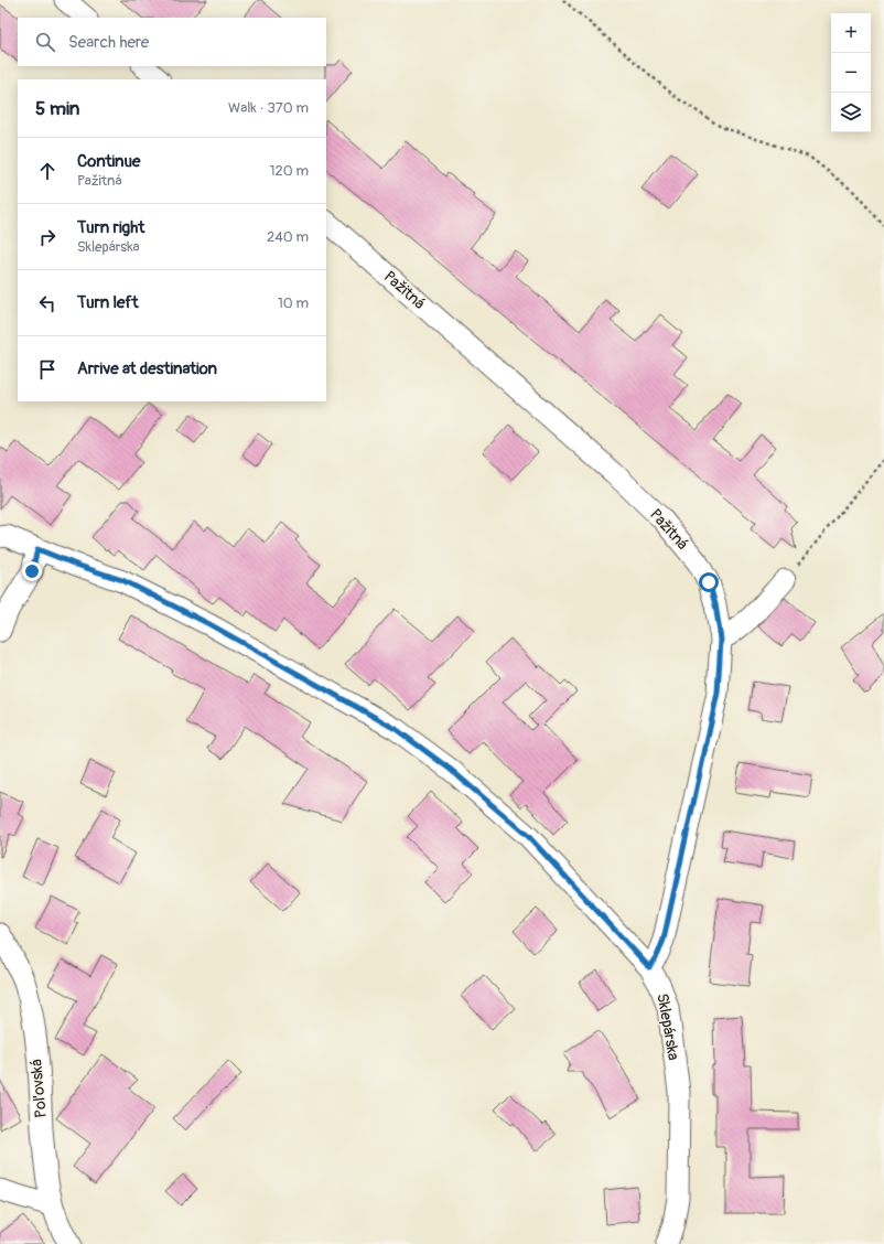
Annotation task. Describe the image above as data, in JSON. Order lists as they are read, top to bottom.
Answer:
{
  "streets": {
    "street": ["Pažitná", "Sklepárska", "Poľovská"]
  },
  "crossings": [
    ["Pažitná", "Sklepárska"]
  ],
  "page": {
    "map_buttons": ["+", "−"],
    "search": "Search here",
    "heading": ["5 min", "Walk · 370 m"],
    "list": [
      ["Continue", "Pažitná", "120 m"],
      ["Turn right", "Sklepárska", "240 m"],
      ["Turn left", "10 m"],
      "Arrive at destination"
    ]
  }
}
